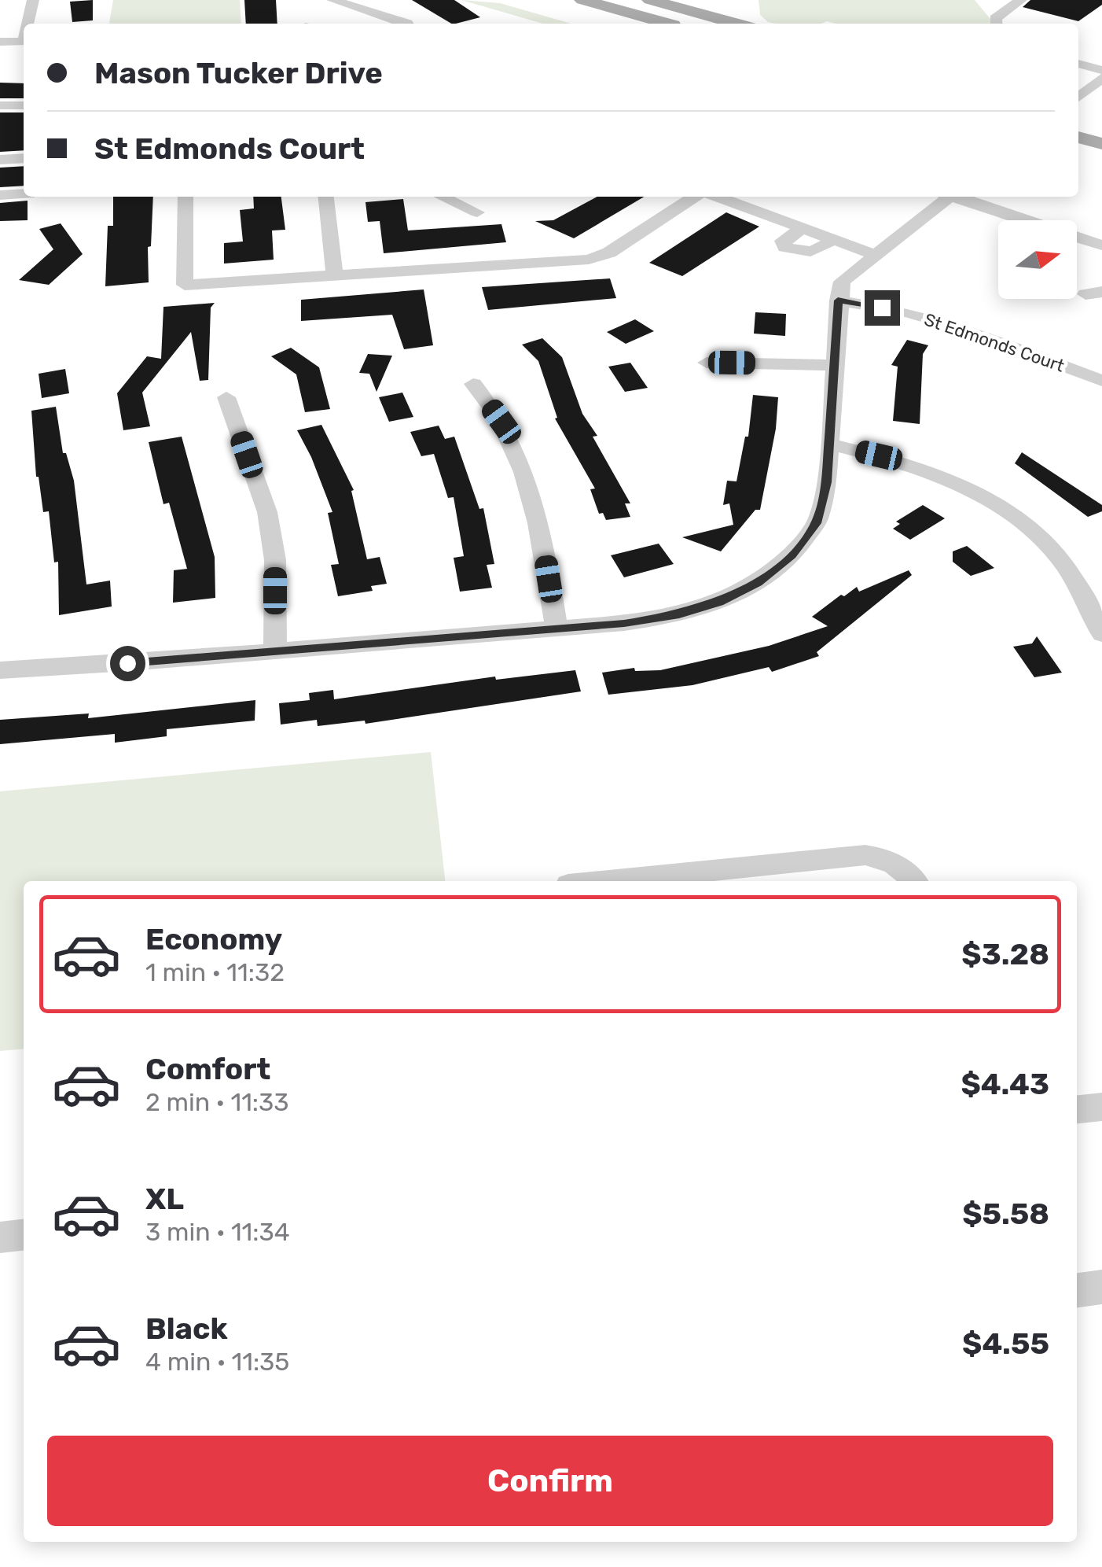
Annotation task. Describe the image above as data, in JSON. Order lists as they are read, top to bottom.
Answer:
{
  "streets": {
    "street": ["St Edmonds Court"]
  },
  "north": "right",
  "page": {
    "banner": ["Mason Tucker Drive", "St Edmonds Court"],
    "list": [
      {
        "name": "Economy",
        "note": "1 min · 11:32",
        "value": "$3.28"
      },
      {
        "name": "Comfort",
        "note": "2 min · 11:33",
        "value": "$4.43"
      },
      {
        "name": "XL",
        "note": "3 min · 11:34",
        "value": "$5.58"
      },
      {
        "name": "Black",
        "note": "4 min · 11:35",
        "value": "$4.55"
      }
    ],
    "buttons": "Confirm"
  }
}
